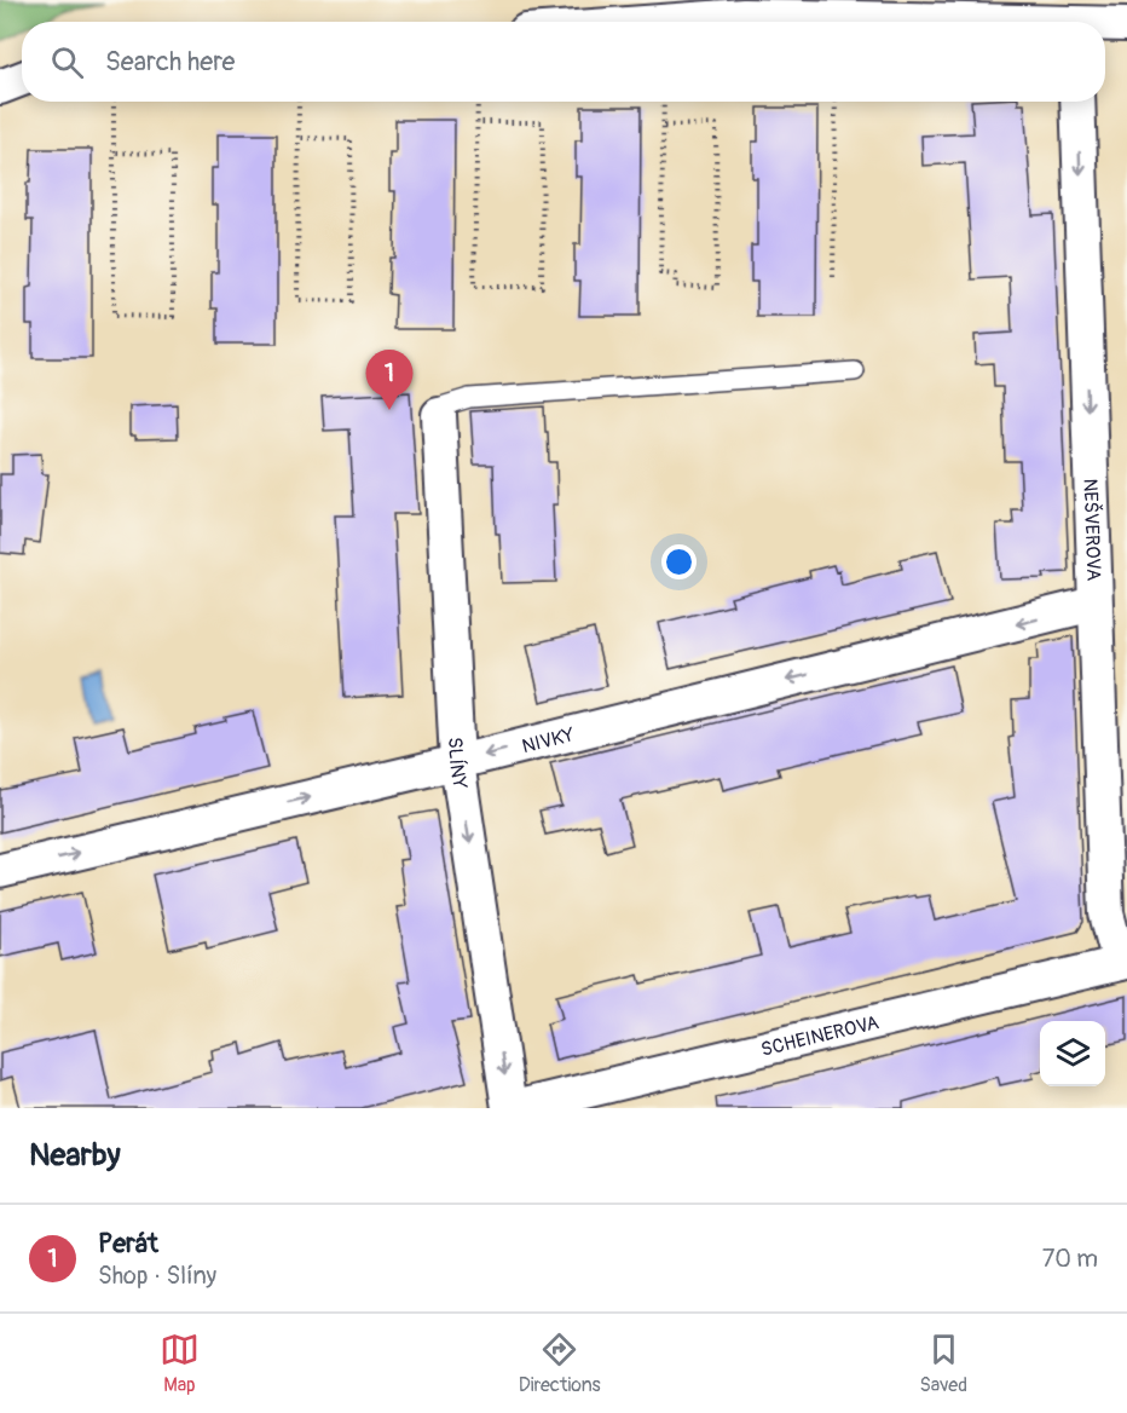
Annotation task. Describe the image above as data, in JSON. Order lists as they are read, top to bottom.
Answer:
{
  "streets": {
    "street": [
      "NEŠVEROVA",
      "NIVKY",
      "SLÍNY",
      "SCHEINEROVA"
    ]
  },
  "crossings": [
    ["NEŠVEROVA", "NIVKY"],
    ["NEŠVEROVA", "SCHEINEROVA"],
    ["NIVKY", "SLÍNY"],
    ["SLÍNY", "SCHEINEROVA"]
  ],
  "one_way": ["NEŠVEROVA", "SLÍNY"],
  "page": {
    "search": "Search here",
    "pins": "1",
    "heading": "Nearby",
    "list": [
      {
        "mark": "1",
        "name": "Perát",
        "note": "Shop · Slíny",
        "value": "70 m"
      }
    ],
    "nav": ["Map", "Directions", "Saved"]
  }
}
